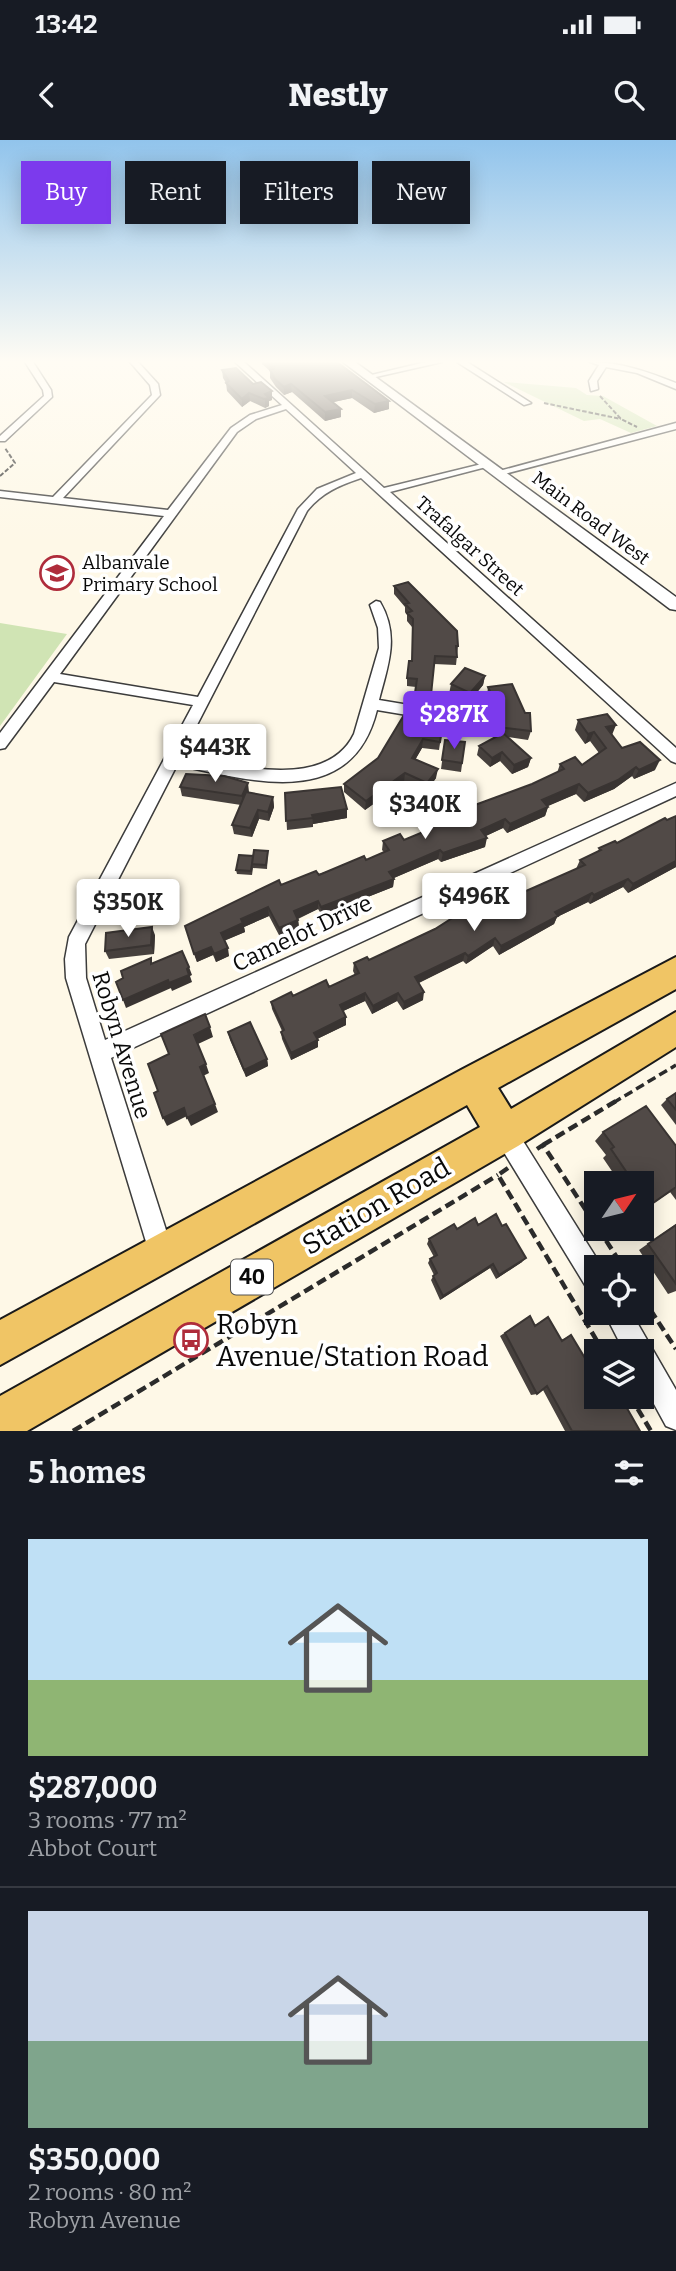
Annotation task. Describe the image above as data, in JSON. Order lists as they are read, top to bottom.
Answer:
{
  "streets": {
    "main road": ["Station Road", "40"],
    "street": [
      "Main Road West",
      "Trafalgar Street",
      "Camelot Drive",
      "Robyn Avenue"
    ]
  },
  "crossings": [
    ["Trafalgar Street", "Robyn Avenue"],
    ["Camelot Drive", "Robyn Avenue"]
  ],
  "places": {
    "school or university": ["Albanvale Primary School"],
    "bus stop": ["Robyn Avenue/Station Road"]
  },
  "north": "top right",
  "page": {
    "status": "13:42",
    "header": "Nestly",
    "chip": [
      "Buy",
      "Rent",
      "Filters",
      "New"
    ],
    "price": [
      "$287K",
      "$443K",
      "$340K",
      "$496K",
      "$350K"
    ],
    "heading": "5 homes",
    "list": [
      {
        "name": "$287,000",
        "note": "3 rooms · 77 m² · Abbot Court"
      },
      {
        "name": "$350,000",
        "note": "2 rooms · 80 m² · Robyn Avenue"
      }
    ]
  }
}
